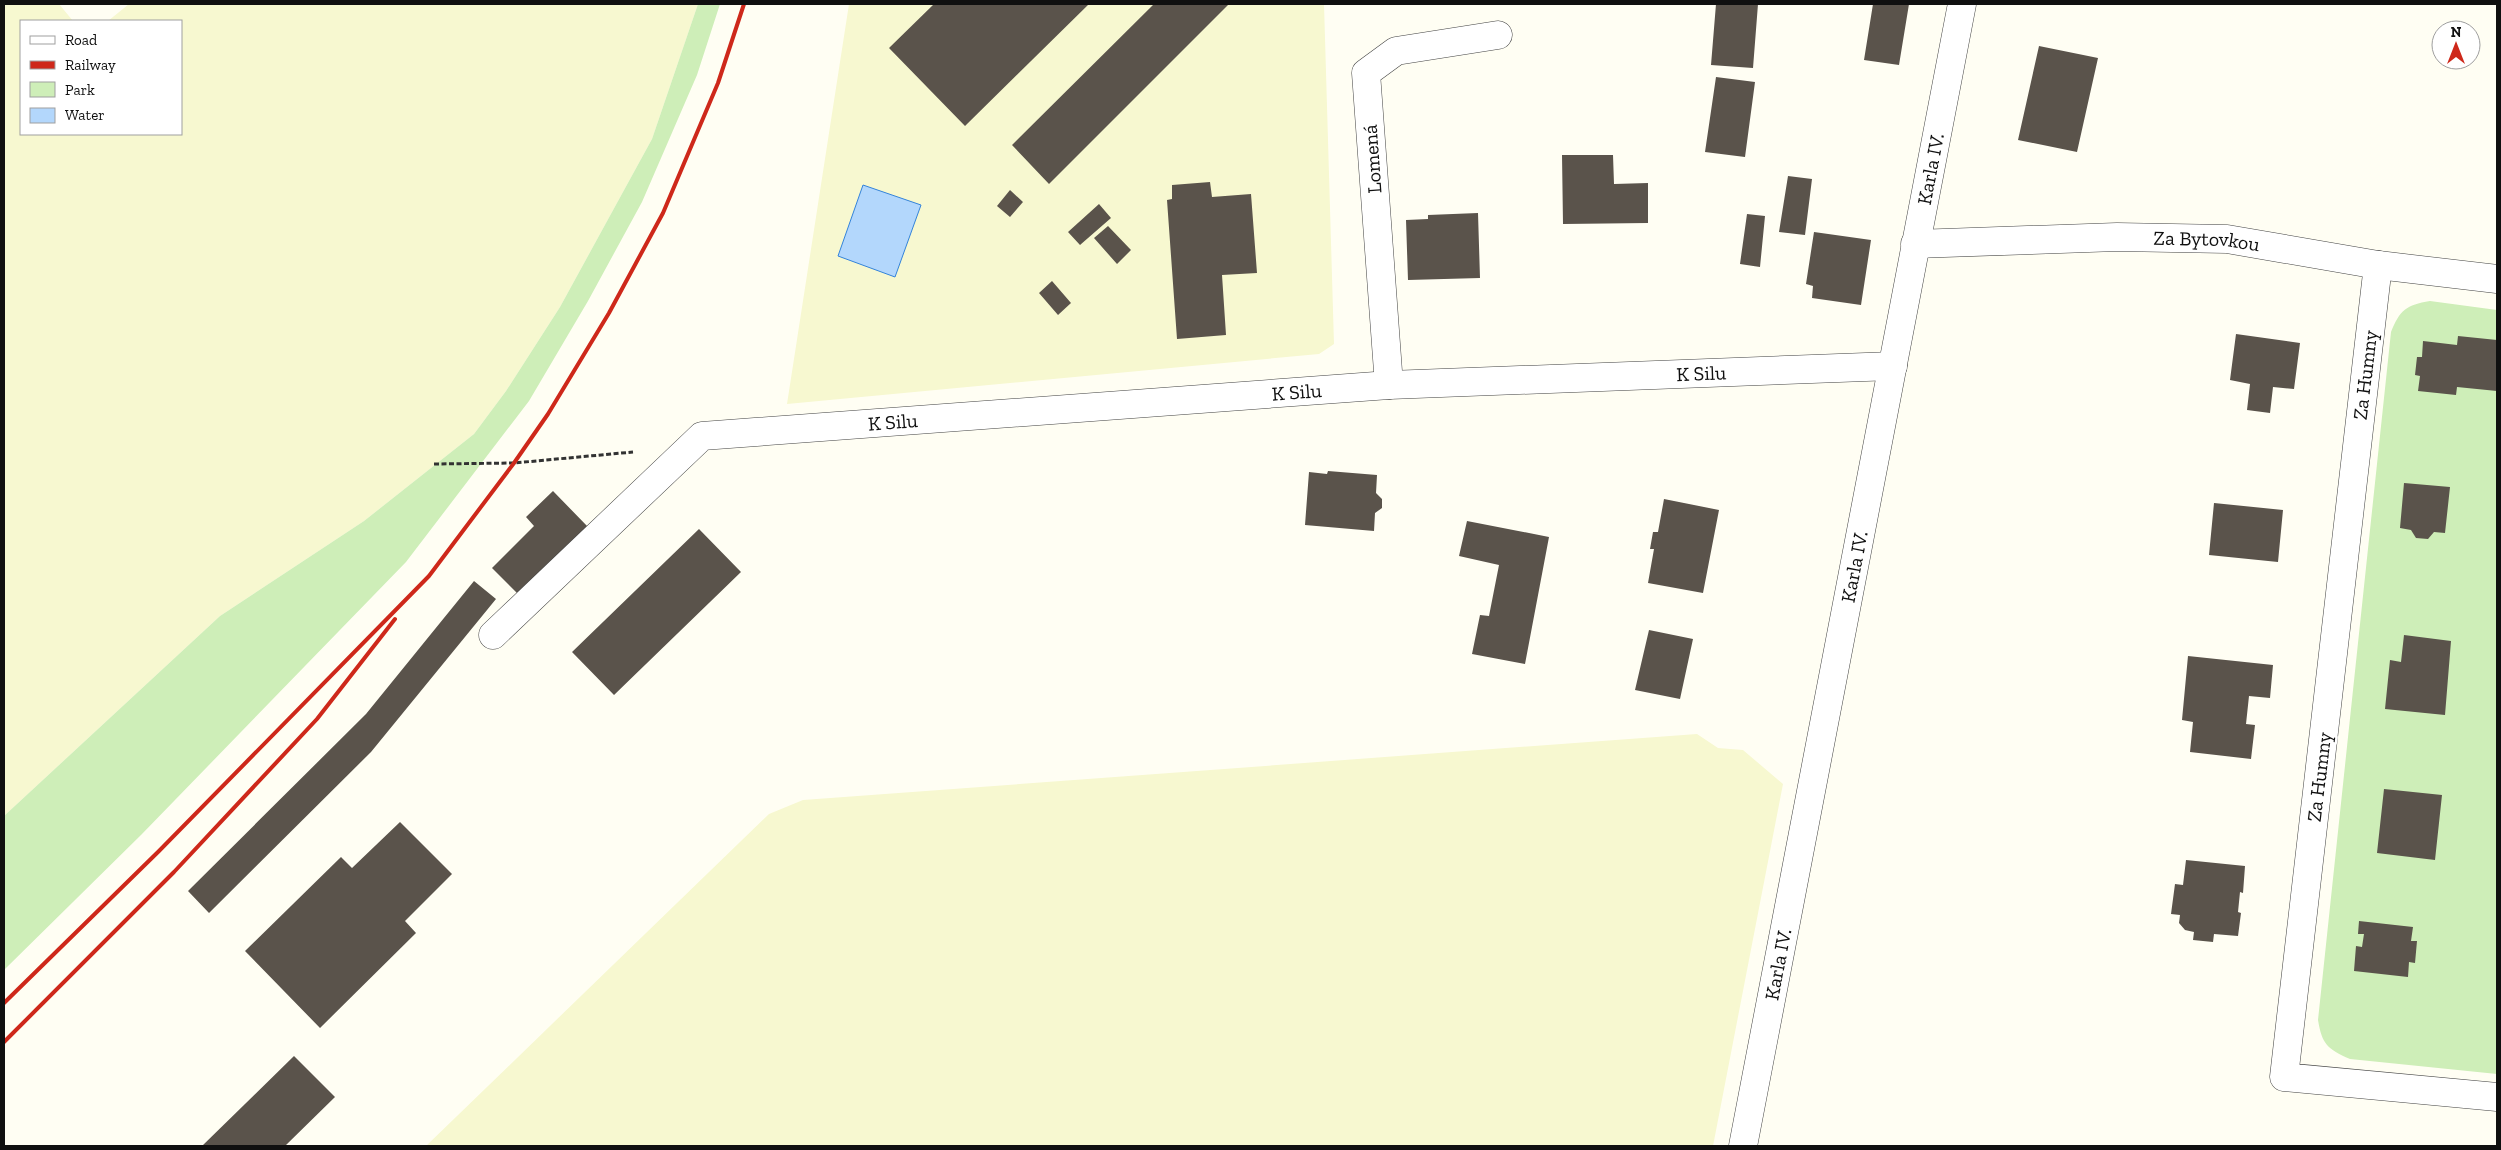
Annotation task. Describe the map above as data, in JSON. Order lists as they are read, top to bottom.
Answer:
{
  "streets": {
    "street": [
      "Lomená",
      "Karla IV.",
      "Za Bytovkou",
      "K Silu",
      "Za Humny"
    ]
  },
  "crossings": [
    ["Lomená", "K Silu"],
    ["Karla IV.", "Za Bytovkou"],
    ["Karla IV.", "K Silu"],
    ["Za Bytovkou", "Za Humny"]
  ],
  "legend": [
    "Road",
    "Railway",
    "Park",
    "Water"
  ],
  "north": "top"
}
